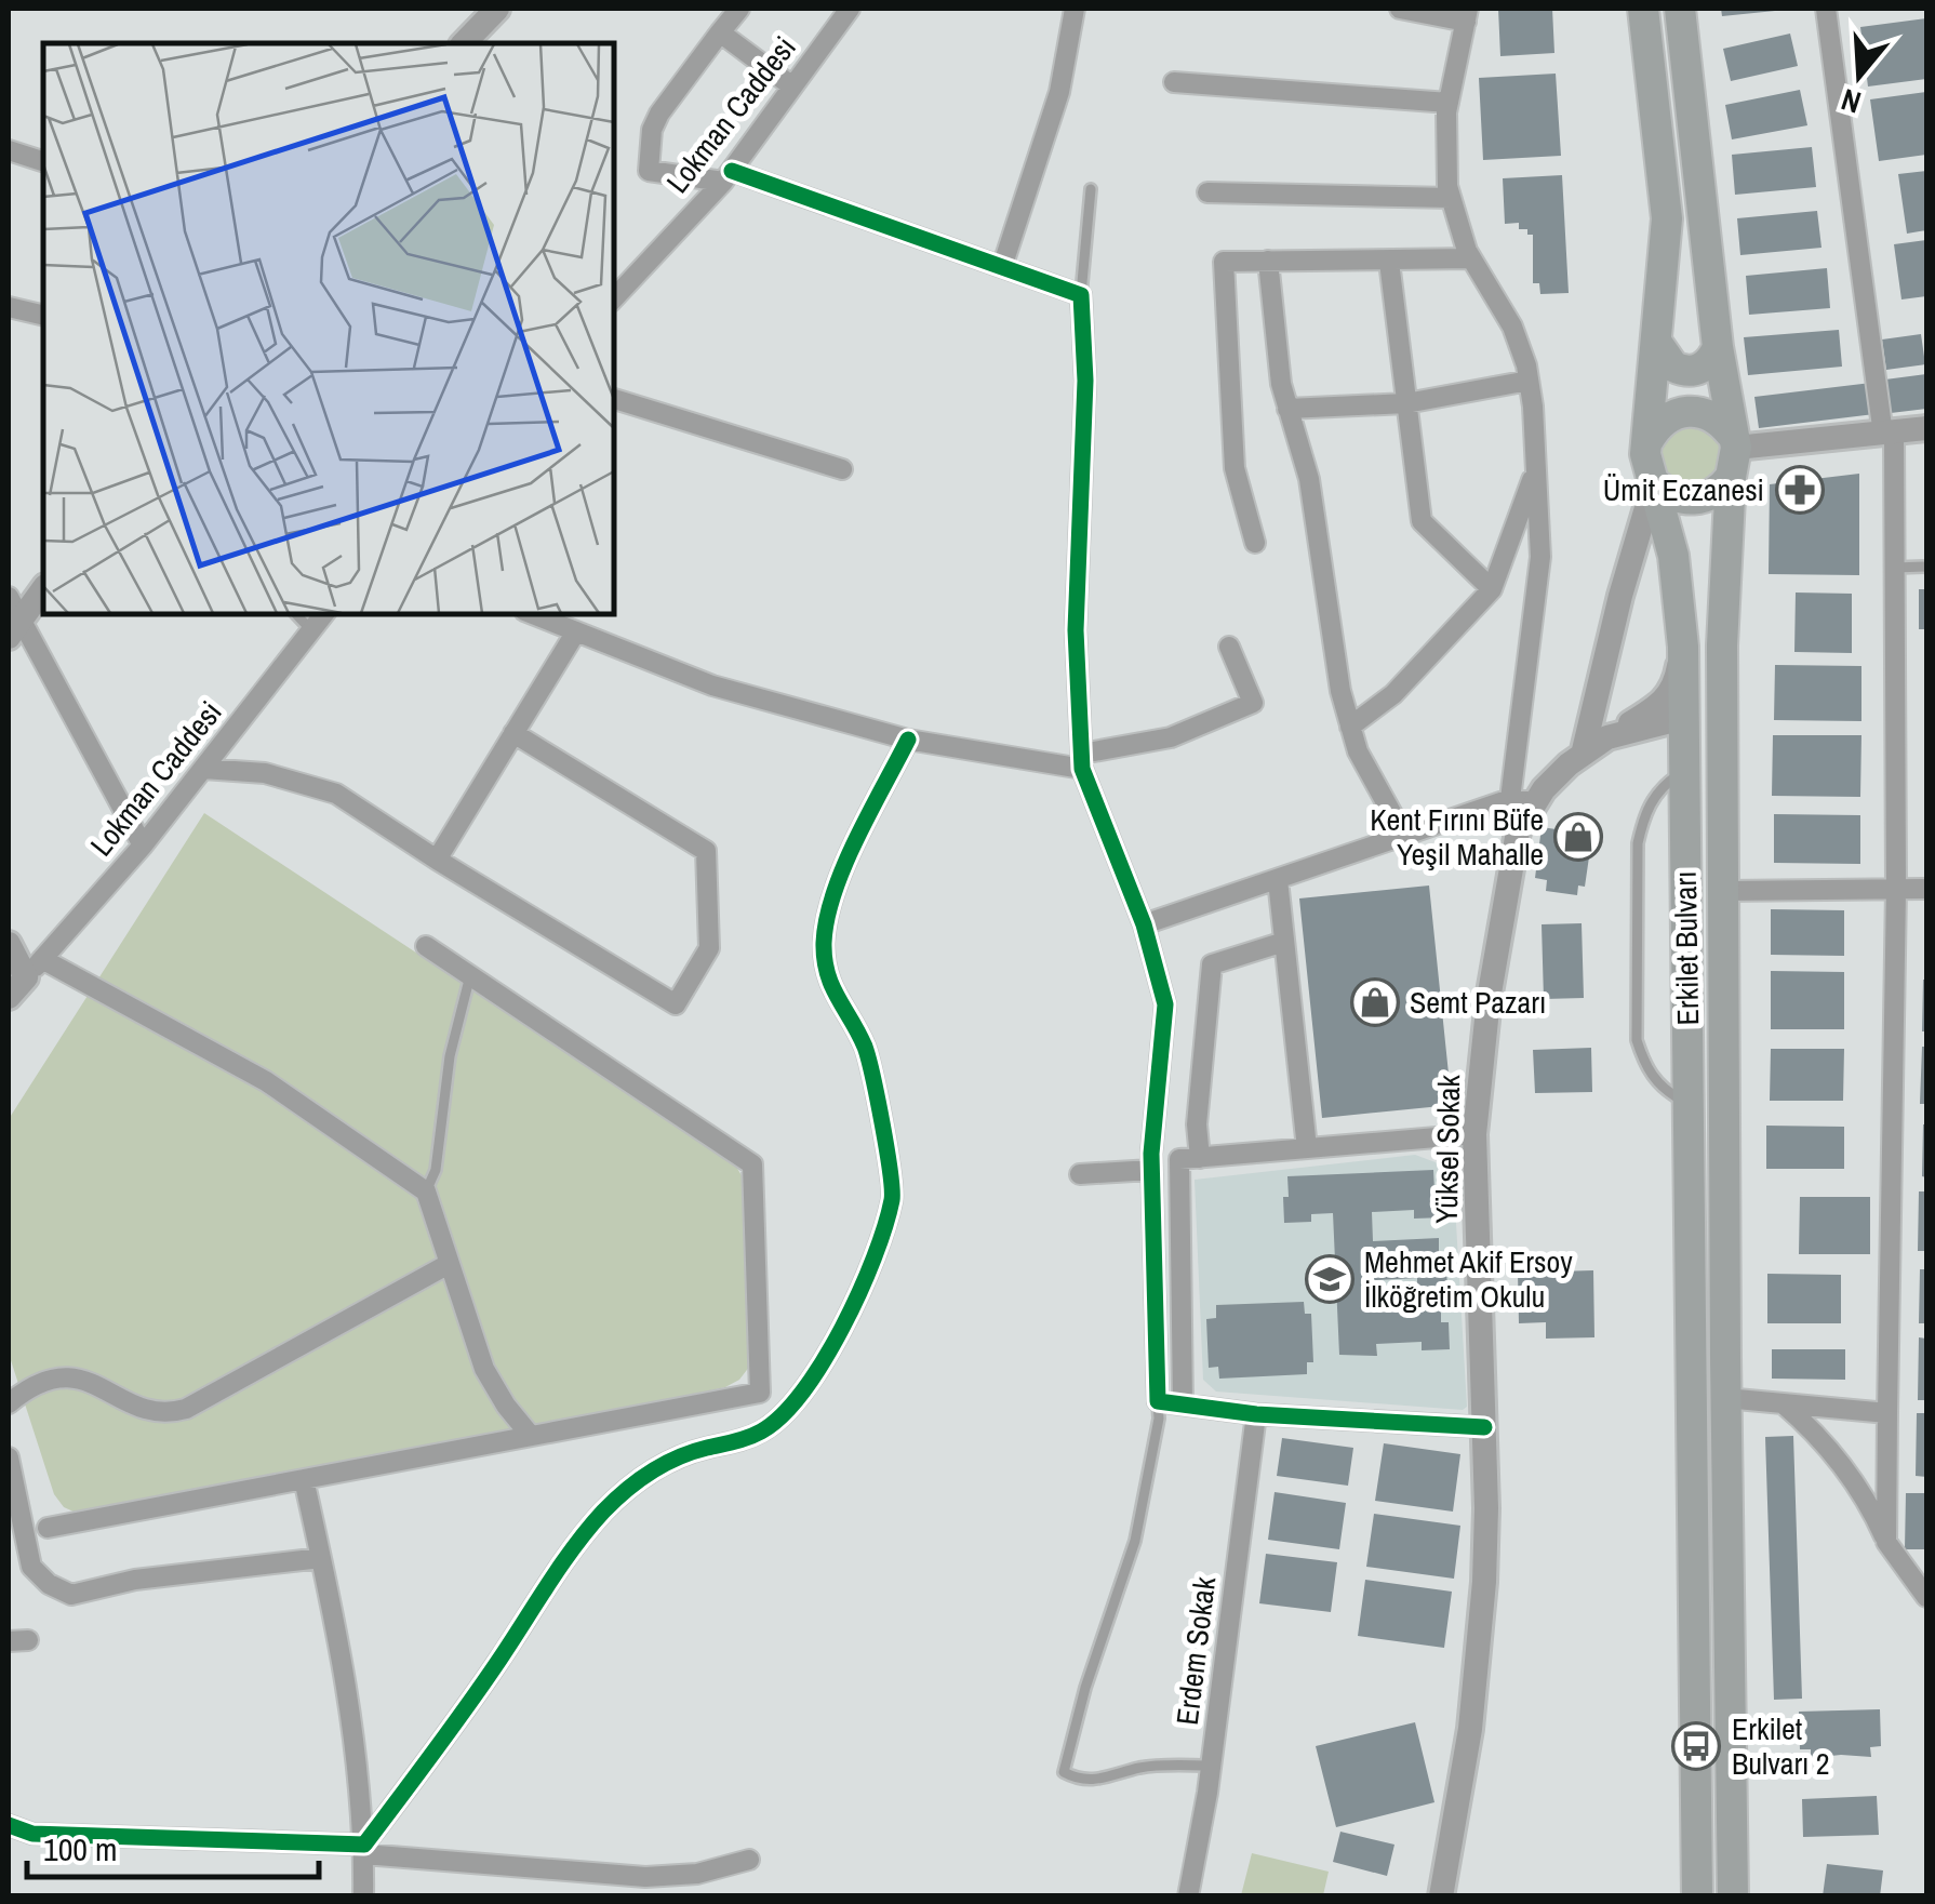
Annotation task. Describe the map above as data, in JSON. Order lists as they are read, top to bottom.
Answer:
{
  "streets": {
    "main road": ["Erkilet Bulvarı"],
    "street": ["Lokman Caddesi", "Yüksel Sokak", "Erdem Sokak"]
  },
  "crossings": [
    ["Erkilet Bulvarı", "Yüksel Sokak"]
  ],
  "places": {
    "pharmacy": ["Ümit Eczanesi"],
    "shop": ["Kent Fırını Büfe Yeşil Mahalle", "Semt Pazarı"],
    "school or university": ["Mehmet Akif Ersoy İlköğretim Okulu"],
    "bus stop": ["Erkilet Bulvarı 2"]
  },
  "scale_bar": "100 m",
  "north": "bottom"
}
